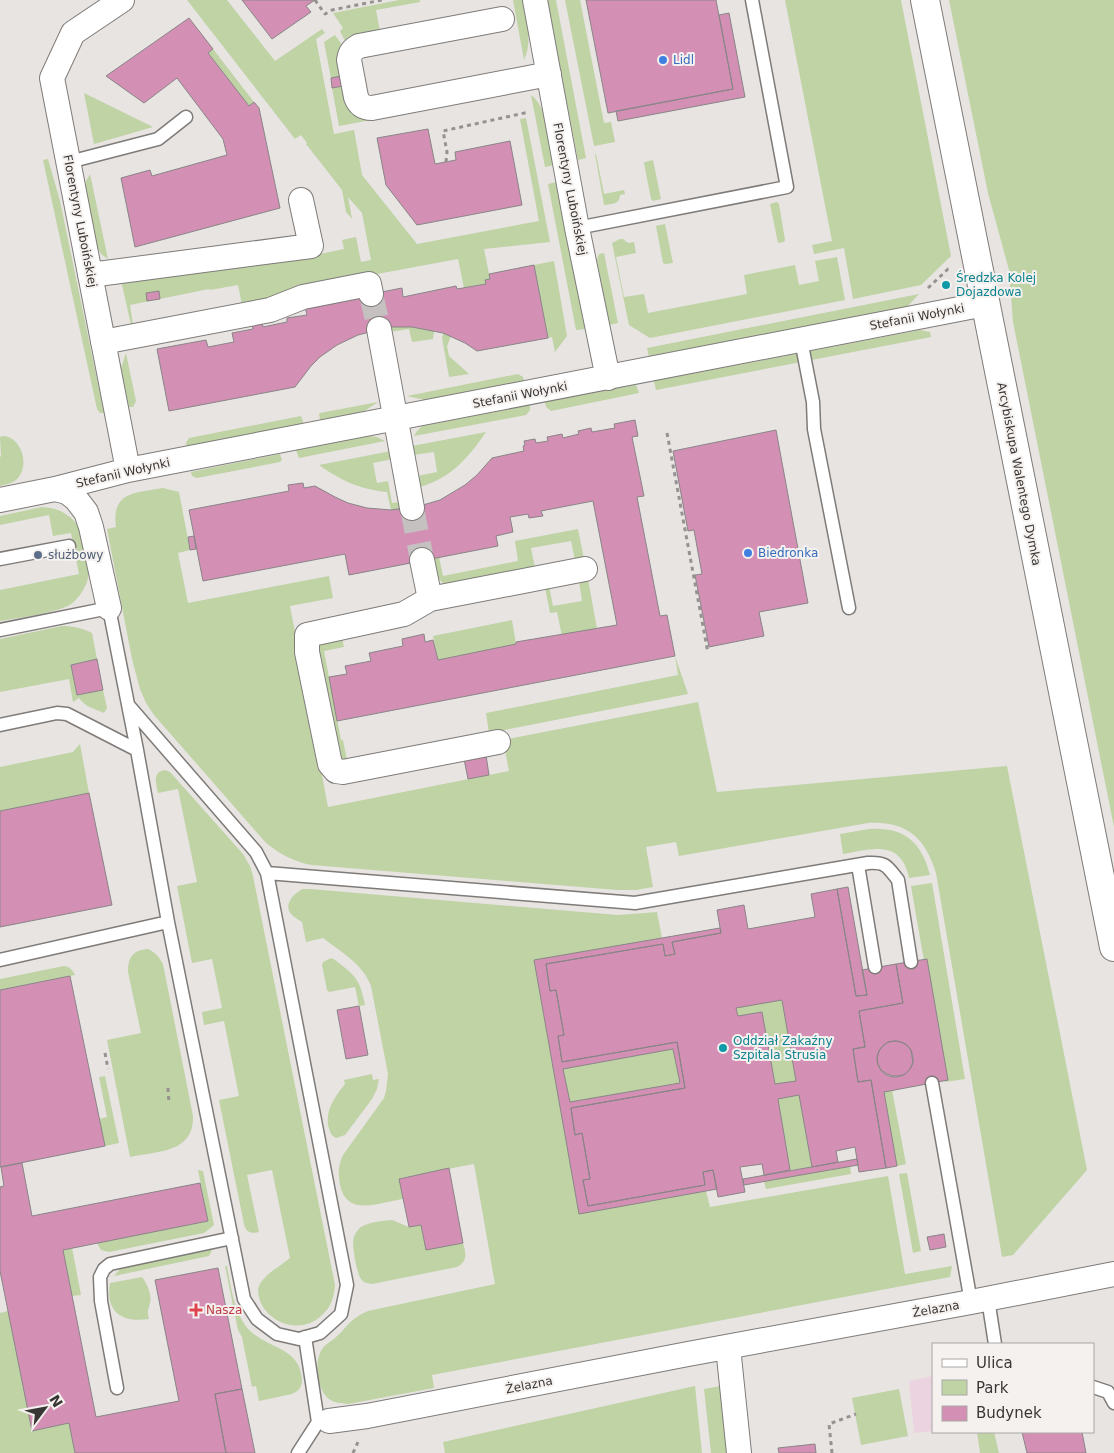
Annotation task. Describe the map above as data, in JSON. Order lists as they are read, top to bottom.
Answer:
{
  "streets": {
    "street": [
      "Florentyny Luboińskiej",
      "Stefanii Wołynki",
      "Arcybiskupa Walentego Dymka",
      "Żelazna"
    ]
  },
  "crossings": [
    ["Florentyny Luboińskiej", "Stefanii Wołynki"],
    ["Stefanii Wołynki", "Arcybiskupa Walentego Dymka"]
  ],
  "places": {
    "other": [
      "Lidl",
      "Średzka Kolej Dojazdowa",
      "Biedronka",
      "służbowy",
      "Oddział Zakaźny Szpitala Strusia"
    ],
    "health": ["Nasza"]
  },
  "legend": ["Ulica", "Park", "Budynek"],
  "north": "top right"
}
